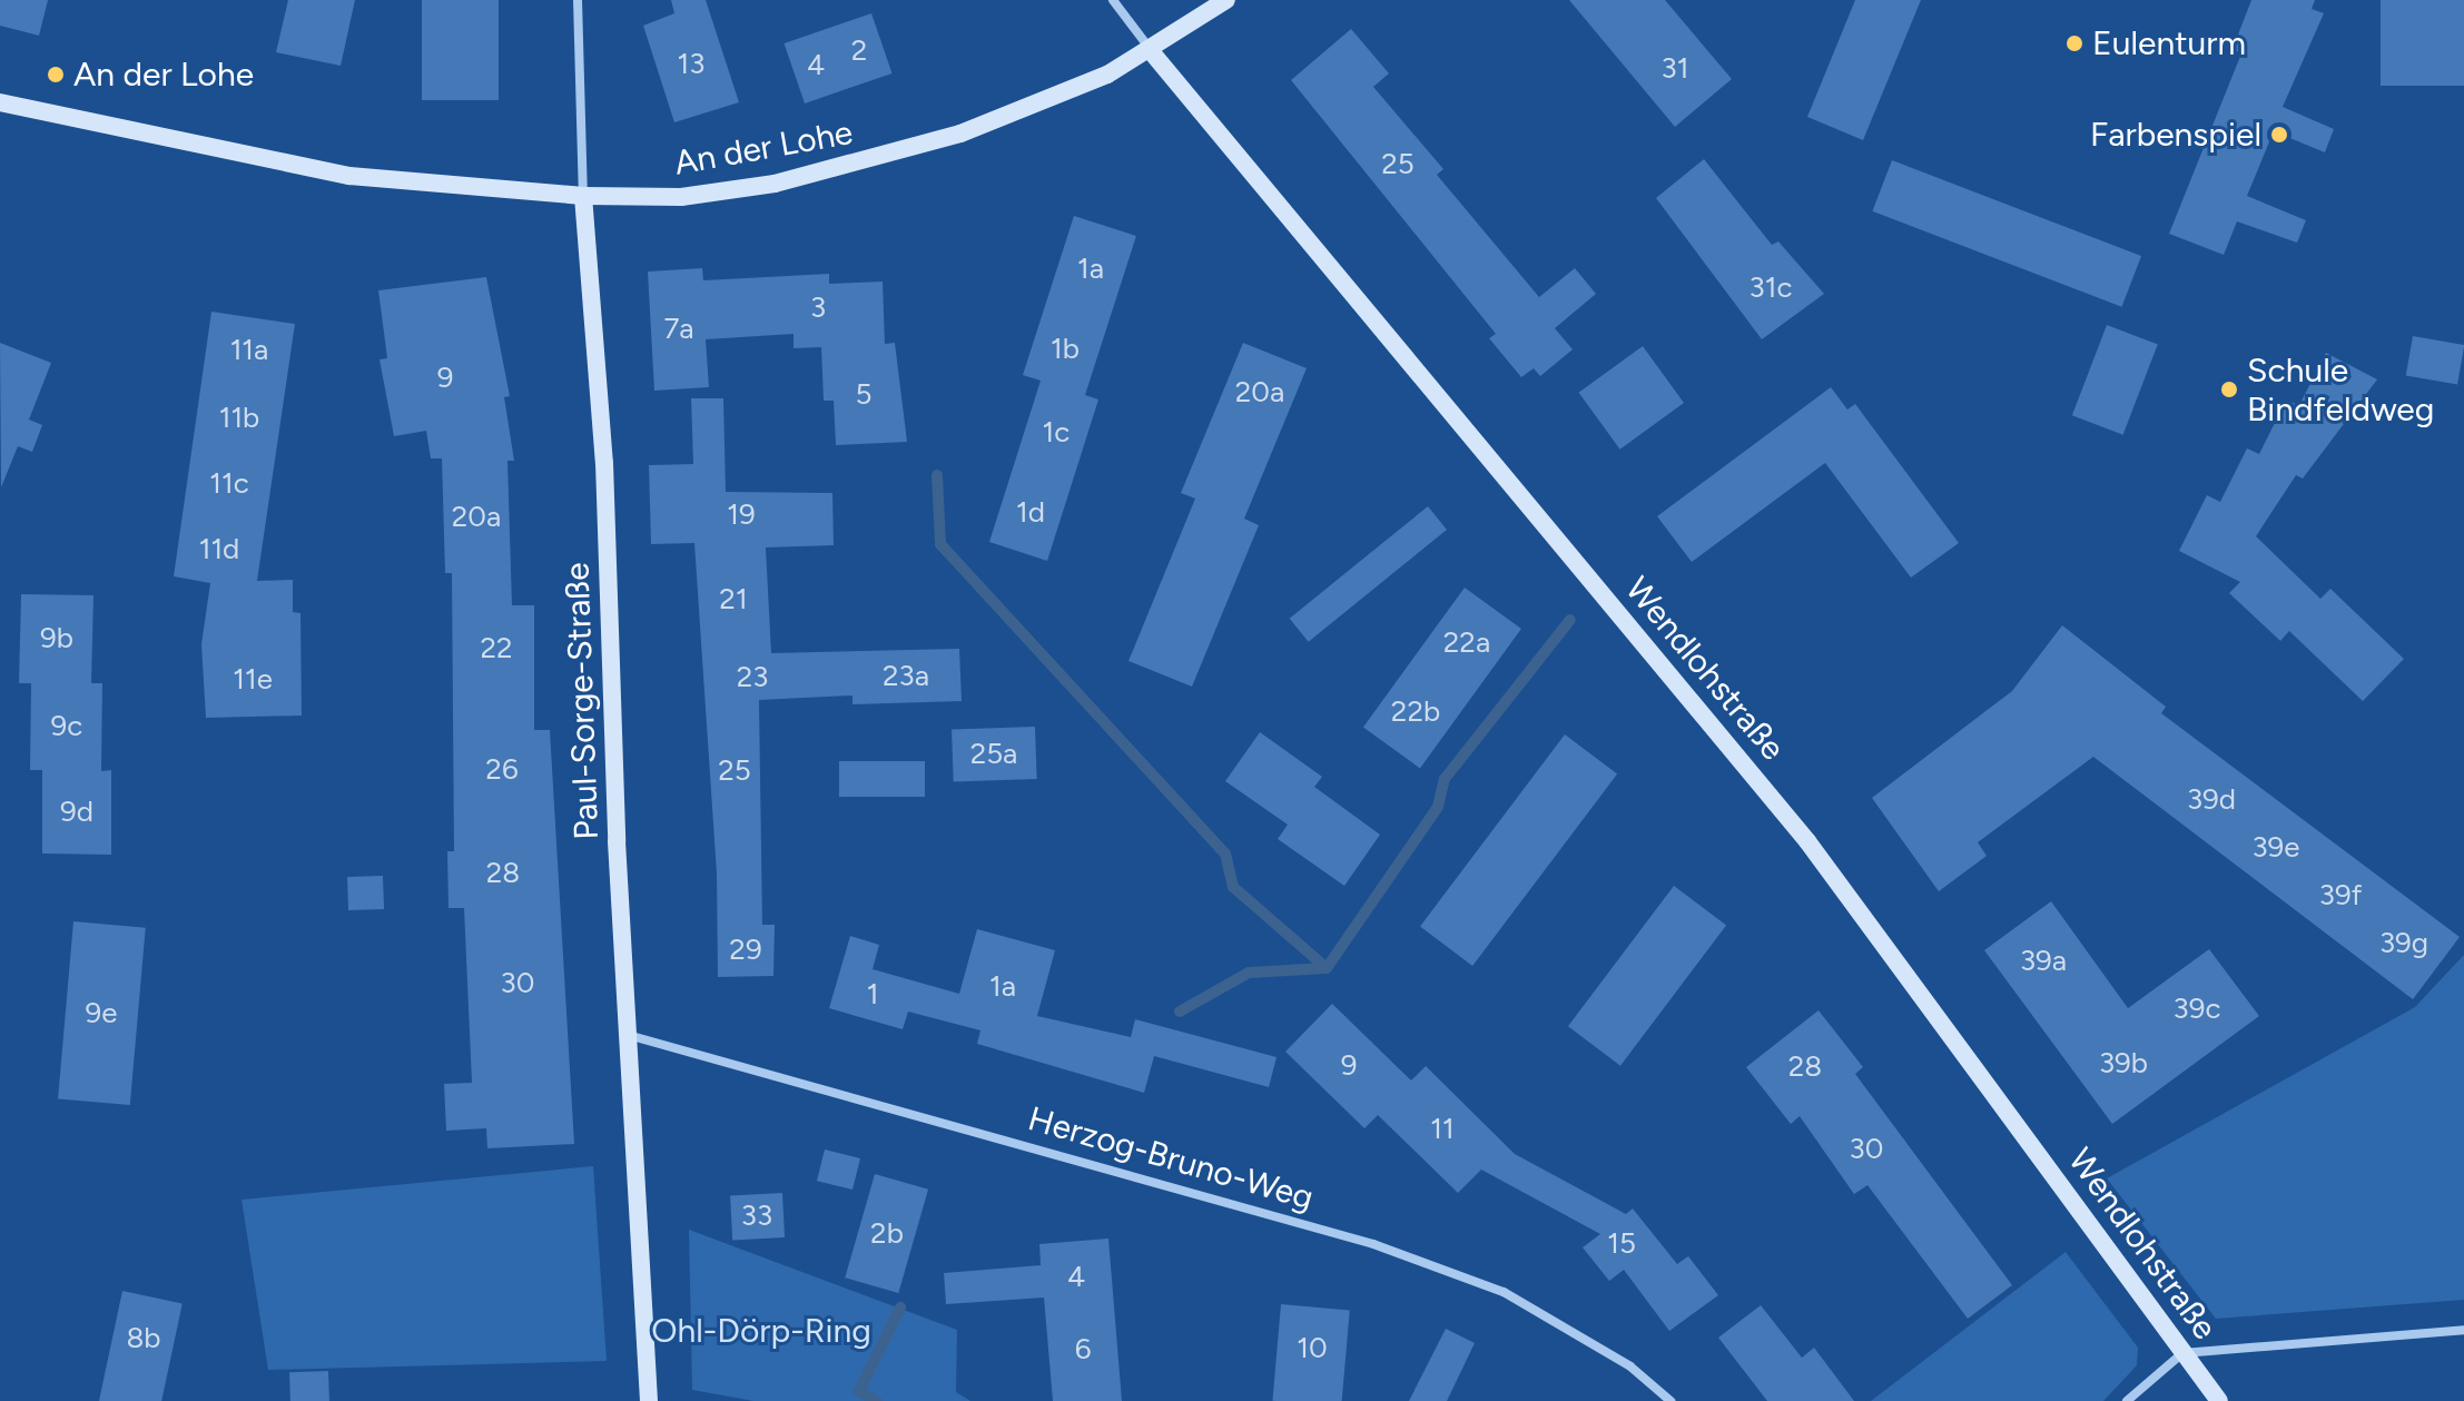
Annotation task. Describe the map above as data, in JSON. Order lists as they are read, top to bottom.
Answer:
{
  "streets": {
    "street": [
      "An der Lohe",
      "Wendlohstraße",
      "Paul-Sorge-Straße",
      "Herzog-Bruno-Weg"
    ]
  },
  "crossings": [
    ["An der Lohe", "Wendlohstraße"],
    ["An der Lohe", "Paul-Sorge-Straße"],
    ["Paul-Sorge-Straße", "Herzog-Bruno-Weg"]
  ],
  "parks": ["Ohl-Dörp-Ring"],
  "places": [
    "Eulenturm",
    "An der Lohe",
    "Farbenspiel",
    "Schule Bindfeldweg"
  ],
  "house_numbers": [
    "2",
    "13",
    "4",
    "31",
    "25",
    "1a",
    "31c",
    "3",
    "7a",
    "1b",
    "11a",
    "9",
    "20a",
    "5",
    "11b",
    "1c",
    "11c",
    "1d",
    "19",
    "20a",
    "11d",
    "21",
    "9b",
    "22a",
    "22",
    "23a",
    "23",
    "11e",
    "22b",
    "9c",
    "25a",
    "26",
    "25",
    "39d",
    "9d",
    "39e",
    "28",
    "39f",
    "39g",
    "29",
    "39a",
    "30",
    "1a",
    "1",
    "39c",
    "9e",
    "39b",
    "9",
    "28",
    "11",
    "30",
    "33",
    "2b",
    "15",
    "4",
    "8b",
    "10",
    "6"
  ]
}
